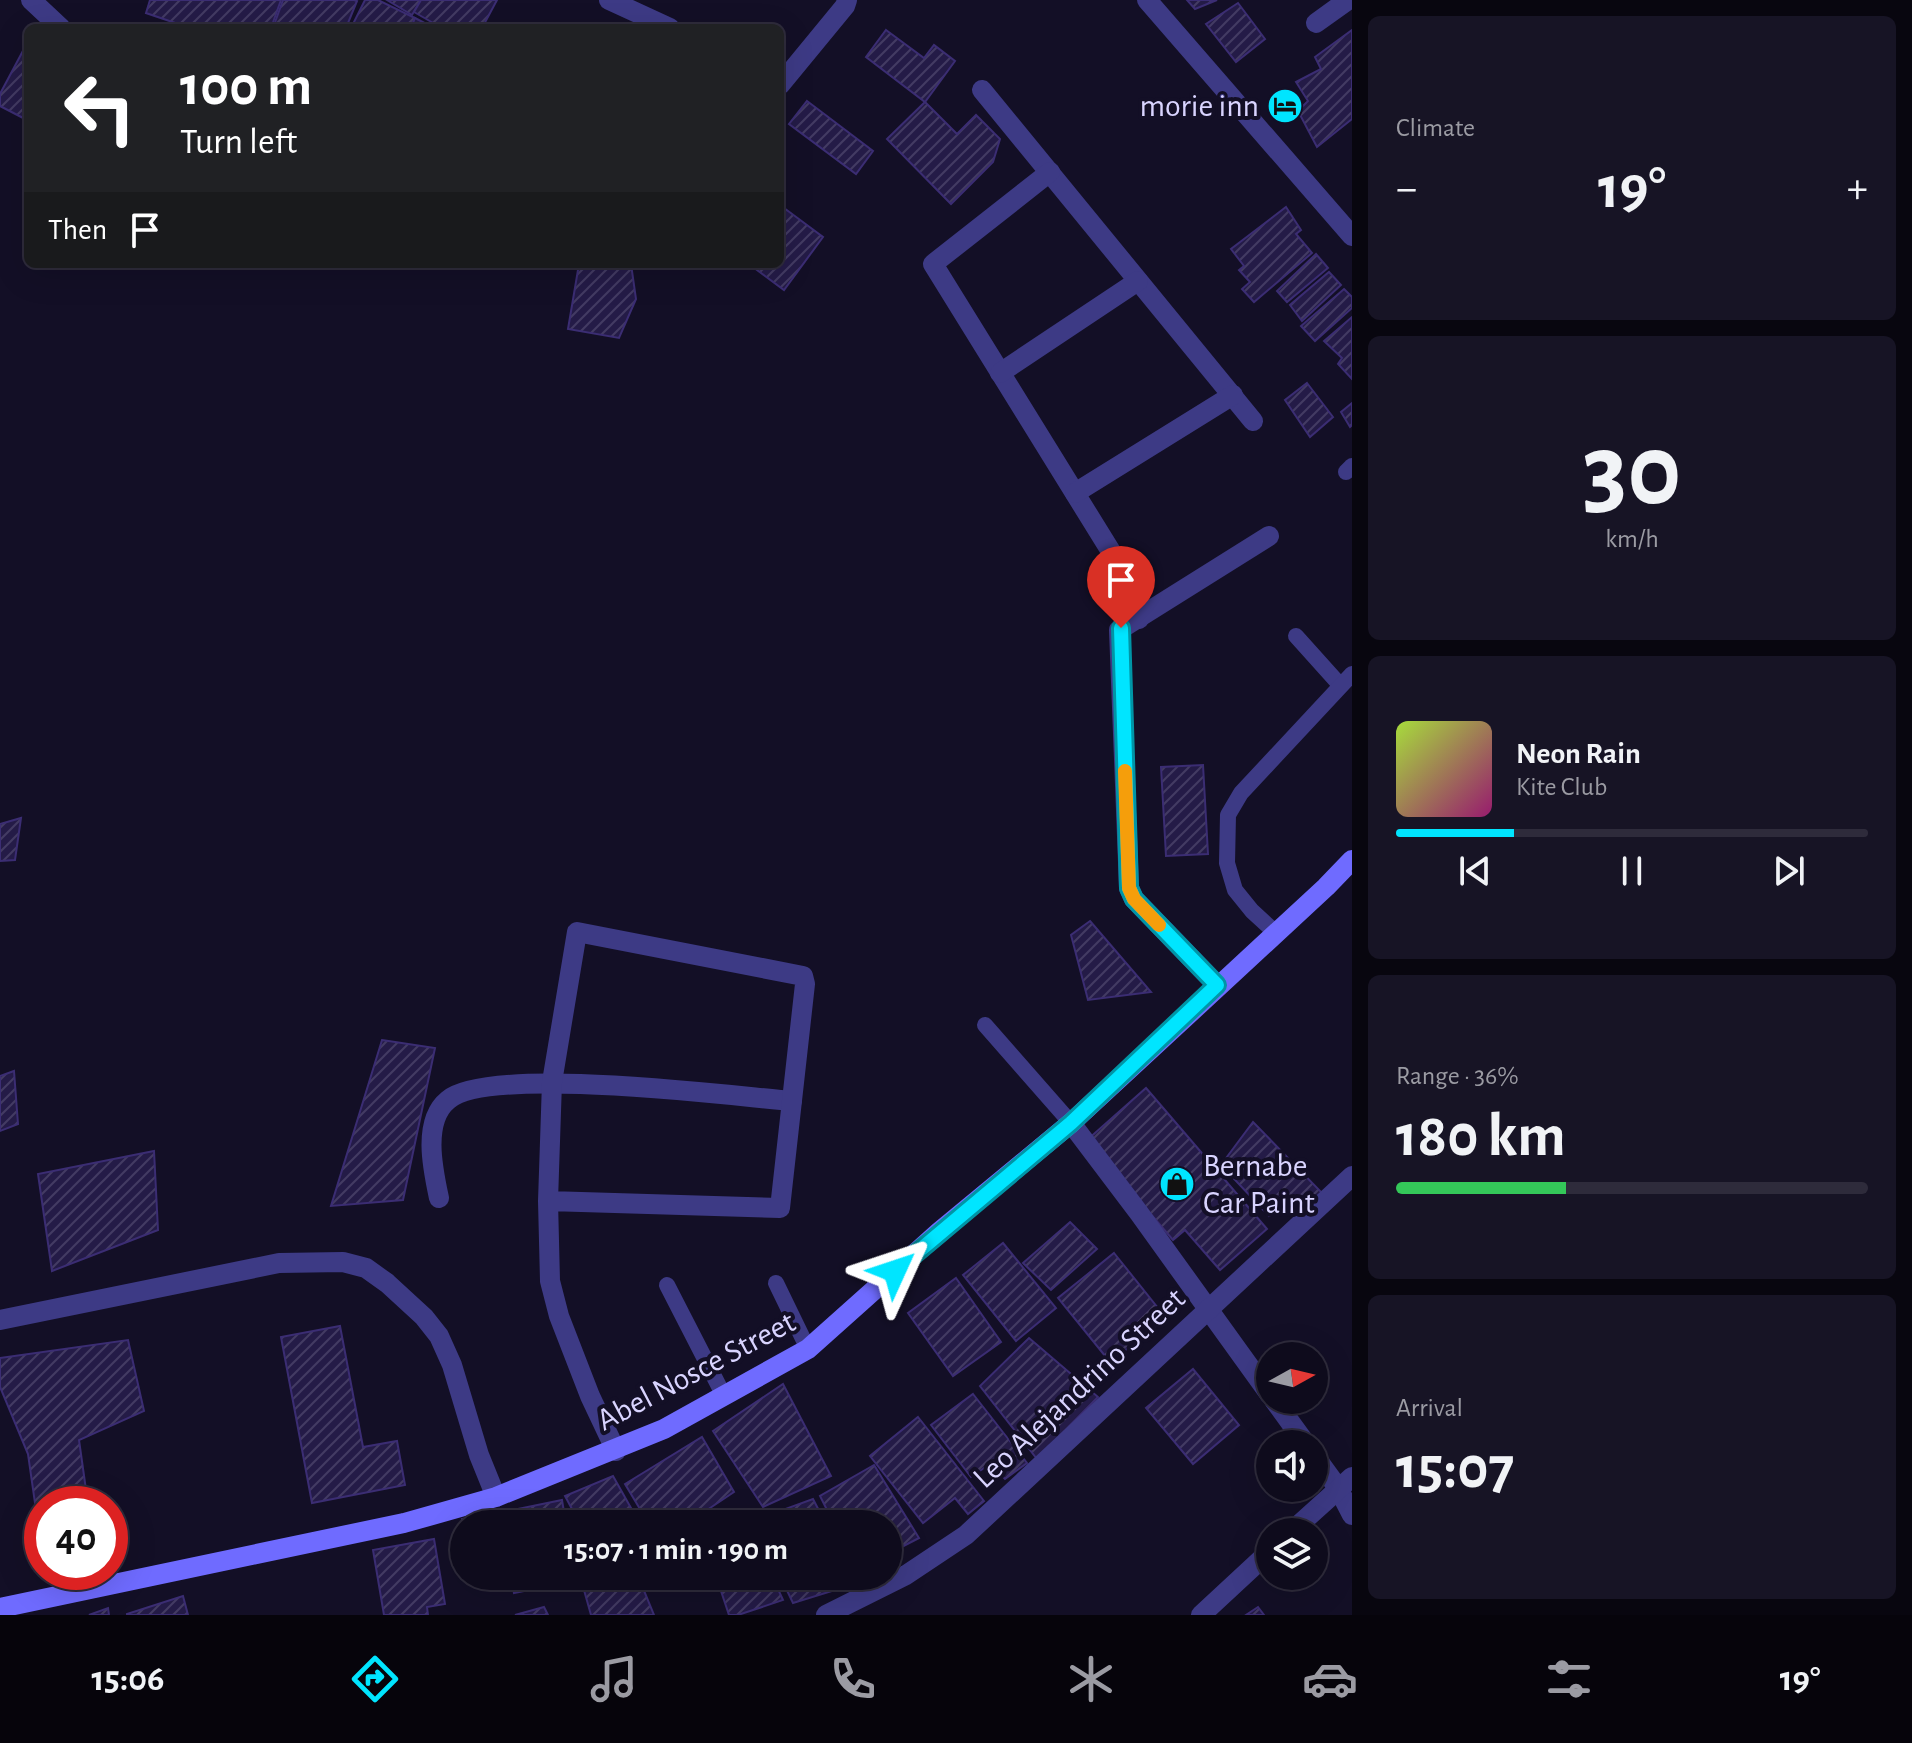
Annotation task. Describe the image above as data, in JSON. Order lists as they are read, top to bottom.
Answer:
{
  "streets": {
    "street": ["Abel Nosce Street", "Leo Alejandrino Street"]
  },
  "places": {
    "hotel": ["morie inn"],
    "shop": ["Bernabe Car Paint"]
  },
  "north": "right",
  "page": {
    "tile": [
      "Climate",
      ["30", "km/h"],
      ["Range · 36%", "180 km"],
      ["Arrival", "15:07"]
    ],
    "turn": ["100 m", "Turn left"],
    "heat": ["−", "19°", "+"],
    "then": "Then",
    "song": ["Neon Rain", "Kite Club"],
    "limit": "40",
    "trip": "15:07 · 1 min · 190 m",
    "tabs": ["15:06", "19°"]
  }
}
